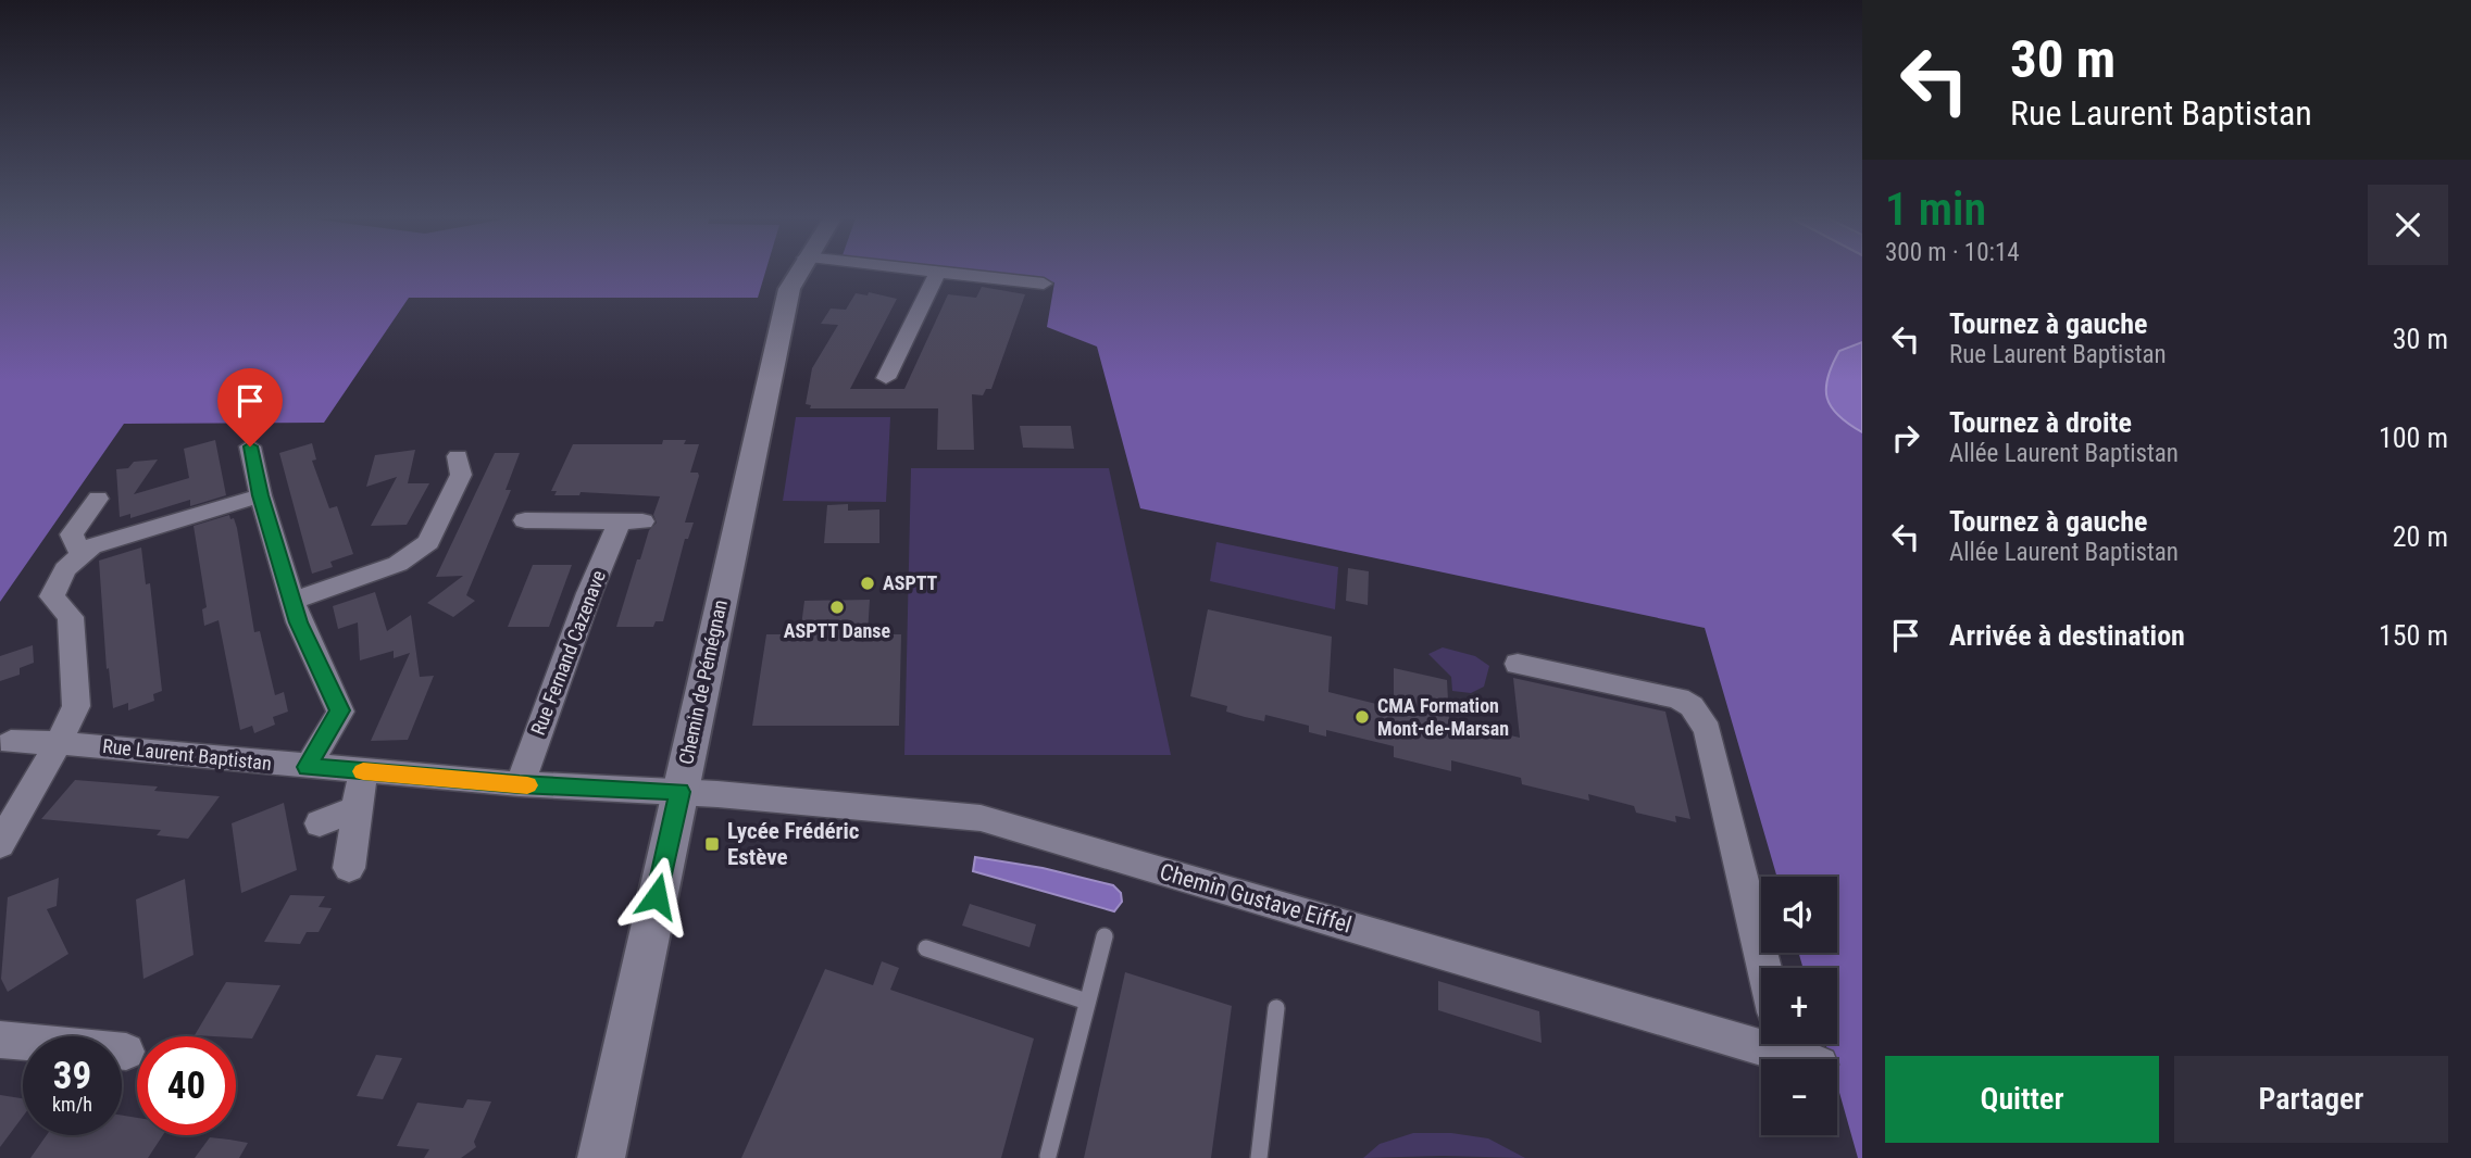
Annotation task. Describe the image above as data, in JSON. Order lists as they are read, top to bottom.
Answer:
{
  "streets": {
    "street": [
      "Rue Fernand Cazenave",
      "Chemin de Pémégnan",
      "Rue Laurent Baptistan",
      "Chemin Gustave Eiffel"
    ]
  },
  "crossings": [
    ["Rue Fernand Cazenave", "Rue Laurent Baptistan"],
    ["Chemin de Pémégnan", "Rue Laurent Baptistan"],
    ["Chemin de Pémégnan", "Chemin Gustave Eiffel"],
    ["Rue Laurent Baptistan", "Chemin Gustave Eiffel"]
  ],
  "places": {
    "other": ["ASPTT", "ASPTT Danse", "CMA Formation Mont-de-Marsan"],
    "transit": ["Lycée Frédéric Estève"]
  },
  "page": {
    "turn": ["30 m", "Rue Laurent Baptistan"],
    "heading": ["1 min", "300 m · 10:14"],
    "list": [
      {
        "name": "Tournez à gauche",
        "note": "Rue Laurent Baptistan",
        "value": "30 m"
      },
      {
        "name": "Tournez à droite",
        "note": "Allée Laurent Baptistan",
        "value": "100 m"
      },
      {
        "name": "Tournez à gauche",
        "note": "Allée Laurent Baptistan",
        "value": "20 m"
      },
      {
        "name": "Arrivée à destination",
        "value": "150 m"
      }
    ],
    "map_buttons": ["+", "−"],
    "speed": "39 km/h",
    "limit": "40",
    "buttons": ["Quitter", "Partager"]
  }
}
